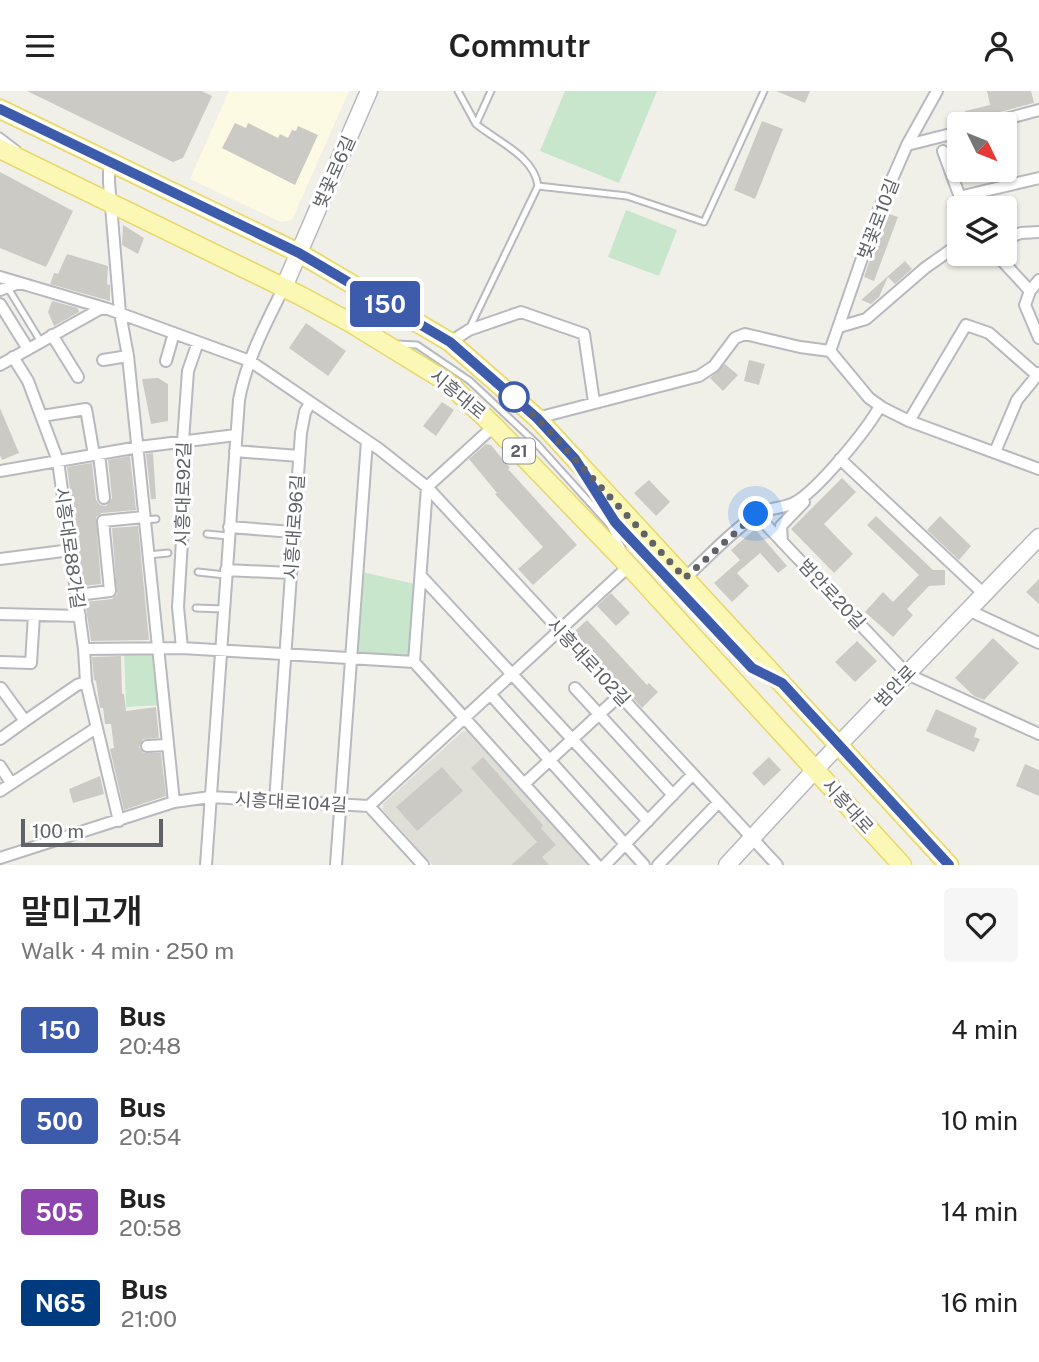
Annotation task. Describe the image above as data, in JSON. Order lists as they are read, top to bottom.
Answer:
{
  "streets": {
    "main road": [
      "벚꽃로6길",
      "시흥대로",
      "21",
      "범안로"
    ],
    "street": [
      "벚꽃로10길",
      "시흥대로92길",
      "시흥대로96길",
      "시흥대로88가길",
      "범안로20길",
      "시흥대로102길",
      "시흥대로104길"
    ]
  },
  "crossings": [
    ["벚꽃로6길", "시흥대로"],
    ["시흥대로", "범안로"],
    ["시흥대로", "시흥대로104길"],
    ["시흥대로96길", "시흥대로104길"],
    ["시흥대로88가길", "시흥대로104길"],
    ["범안로20길", "범안로"],
    ["시흥대로102길", "범안로"],
    ["시흥대로102길", "시흥대로104길"]
  ],
  "lines": ["bus line 150"],
  "scale_bar": "100 m",
  "north": "bottom right",
  "page": {
    "header": "Commutr",
    "on_map": "150",
    "scale": "100 m",
    "heading": ["말미고개", "Walk · 4 min · 250 m"],
    "list": [
      {
        "mark": "150",
        "name": "Bus",
        "note": "20:48",
        "value": "4 min"
      },
      {
        "mark": "500",
        "name": "Bus",
        "note": "20:54",
        "value": "10 min"
      },
      {
        "mark": "505",
        "name": "Bus",
        "note": "20:58",
        "value": "14 min"
      },
      {
        "mark": "N65",
        "name": "Bus",
        "note": "21:00",
        "value": "16 min"
      }
    ]
  }
}
